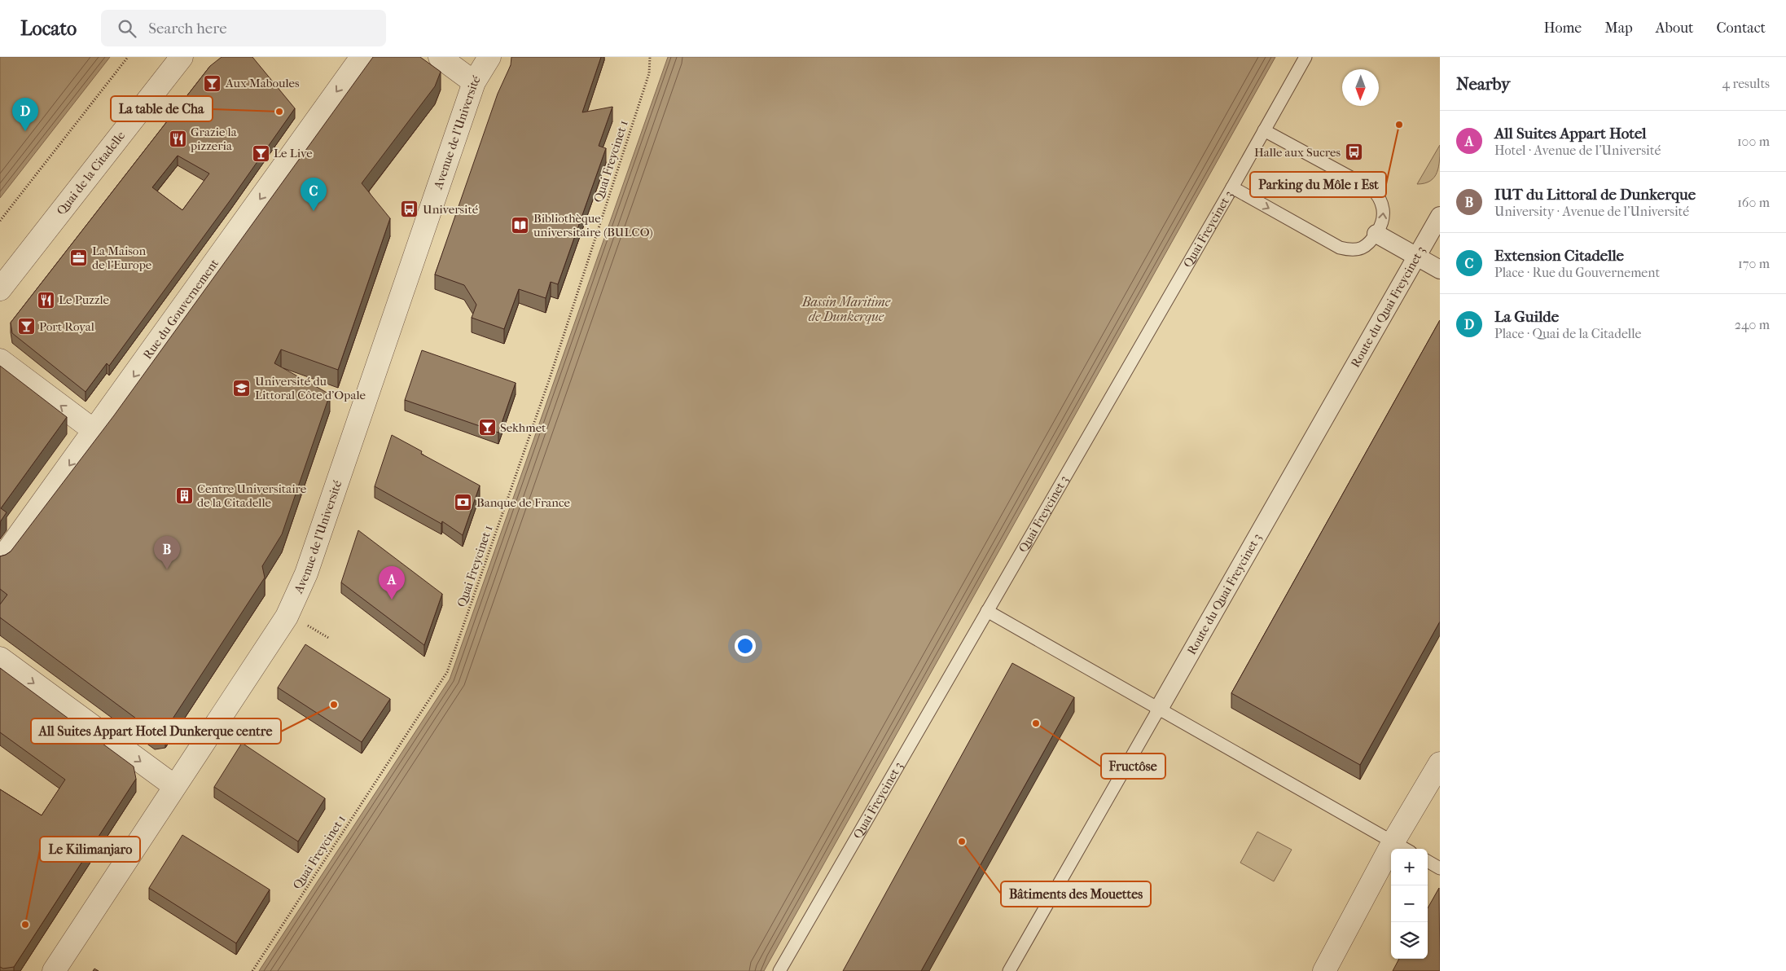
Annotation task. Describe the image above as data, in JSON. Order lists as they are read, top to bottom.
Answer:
{
  "streets": {
    "street": [
      "Avenue de l'Université",
      "Quai de la Citadelle",
      "Route du Quai Freycinet 3",
      "Rue du Gouvernement"
    ],
    "lane": ["Quai Freycinet 3"],
    "path": ["Quai Freycinet 1"]
  },
  "one_way": ["Rue du Gouvernement"],
  "water": ["Bassin Maritime de Dunkerque"],
  "places": {
    "bar": [
      "Aux Maboules",
      "Le Live",
      "Port Royal",
      "Sekhmet"
    ],
    "other": [
      "La table de Cha",
      "Parking du Môle 1 Est",
      "All Suites Appart Hotel Dunkerque centre",
      "Fructôse",
      "Bâtiments des Mouettes",
      "Le Kilimanjaro"
    ],
    "restaurant": ["Grazie la pizzeria", "Le Puzzle"],
    "bus stop": ["Halle aux Sucres", "Université"],
    "library": ["Bibliothèque universitaire (BULCO)"],
    "office": ["La Maison de l'Europe"],
    "school or university": ["Université du Littoral Côte d'Opale"],
    "building": ["Centre Universitaire de la Citadelle"],
    "bank": ["Banque de France"]
  },
  "north": "bottom",
  "page": {
    "header": "Locato",
    "search": "Search here",
    "nav": [
      "Home",
      "Map",
      "About",
      "Contact"
    ],
    "heading": ["Nearby", "4 results"],
    "pins": [
      "D",
      "C",
      "B",
      "A"
    ],
    "list": [
      {
        "mark": "A",
        "name": "All Suites Appart Hotel",
        "note": "Hotel · Avenue de l'Université",
        "value": "100 m"
      },
      {
        "mark": "B",
        "name": "IUT du Littoral de Dunkerque",
        "note": "University · Avenue de l'Université",
        "value": "160 m"
      },
      {
        "mark": "C",
        "name": "Extension Citadelle",
        "note": "Place · Rue du Gouvernement",
        "value": "170 m"
      },
      {
        "mark": "D",
        "name": "La Guilde",
        "note": "Place · Quai de la Citadelle",
        "value": "240 m"
      }
    ],
    "map_buttons": ["+", "−"]
  }
}
